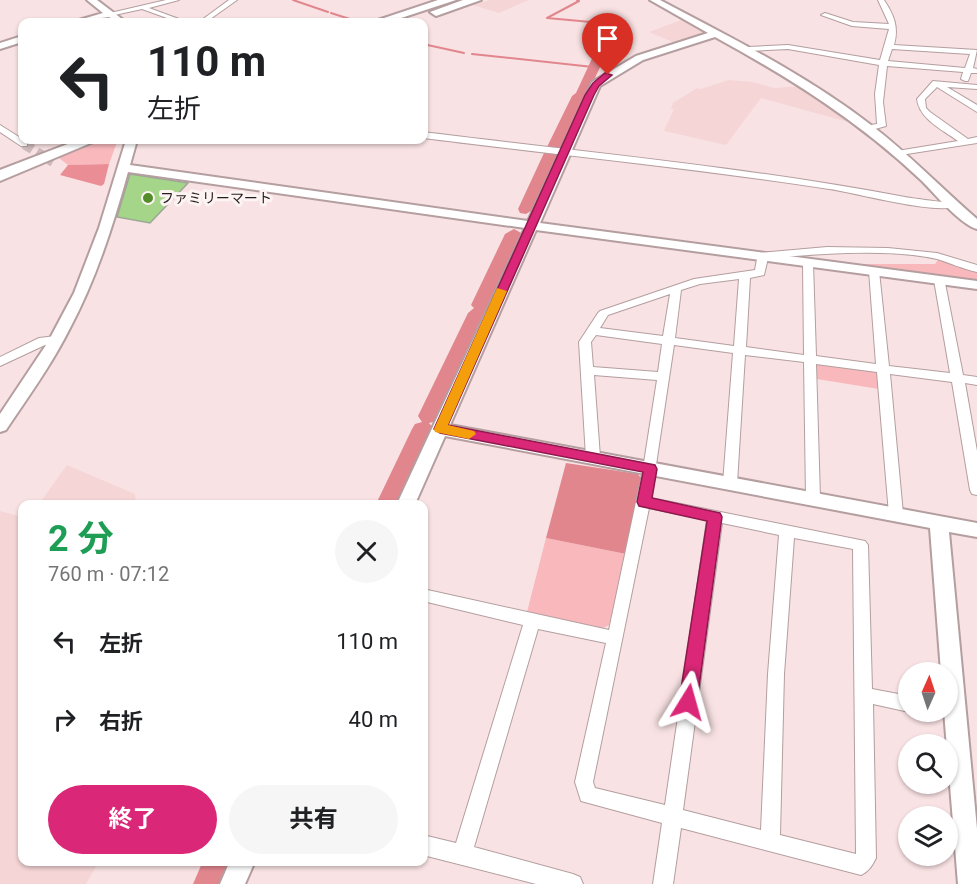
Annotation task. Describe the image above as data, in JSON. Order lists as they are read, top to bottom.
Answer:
{
  "places": ["ファミリーマート"],
  "north": "top",
  "page": {
    "turn": ["110 m", "左折"],
    "heading": ["2 分", "760 m · 07:12"],
    "list": [
      {
        "name": "左折",
        "value": "110 m"
      },
      {
        "name": "右折",
        "value": "40 m"
      }
    ],
    "buttons": ["終了", "共有"]
  }
}
